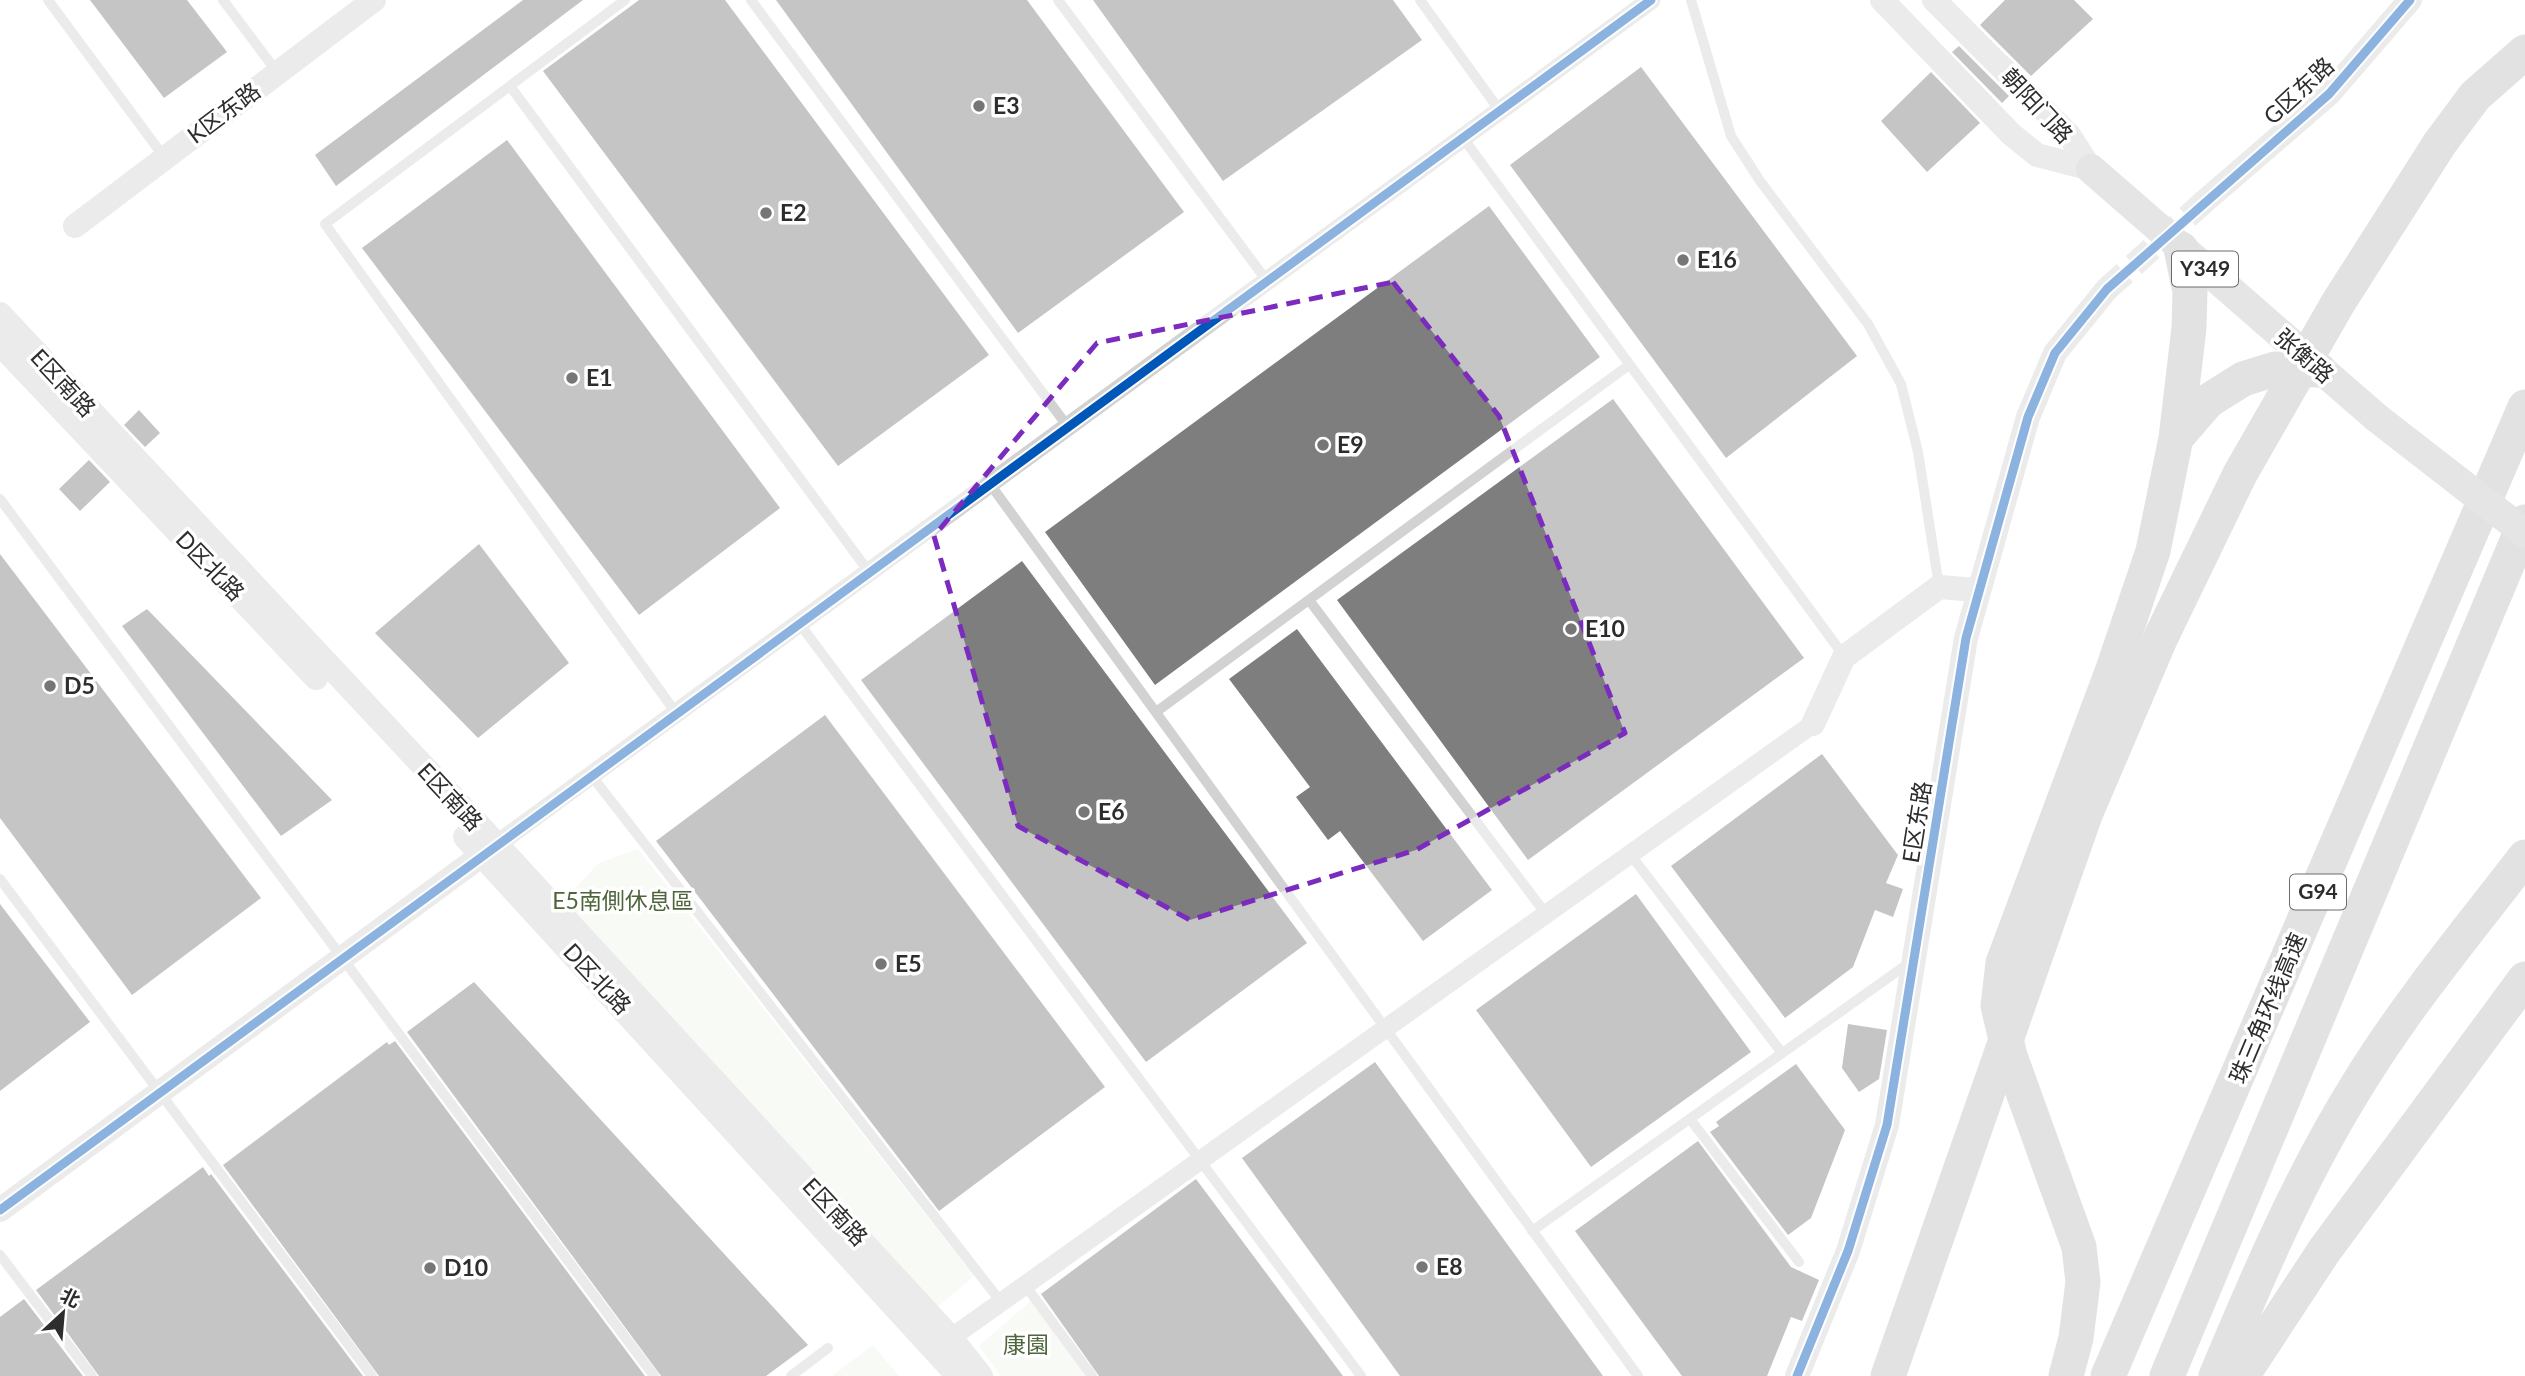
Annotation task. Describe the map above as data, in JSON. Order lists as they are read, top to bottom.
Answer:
{
  "streets": {
    "highway": ["G94", "珠三角环线高速"],
    "main road": ["Y349", "张衡路"],
    "street": [
      "G区东路",
      "朝阳门路",
      "K区东路",
      "E区南路",
      "D区北路",
      "E区东路"
    ]
  },
  "crossings": [
    ["朝阳门路", "张衡路"],
    ["E区南路", "D区北路"]
  ],
  "parks": ["E5南側休息區", "康園"],
  "places": [
    "E3",
    "E2",
    "E16",
    "E1",
    "E9",
    "E10",
    "D5",
    "E6",
    "E5",
    "E8",
    "D10"
  ],
  "north": "top right"
}
